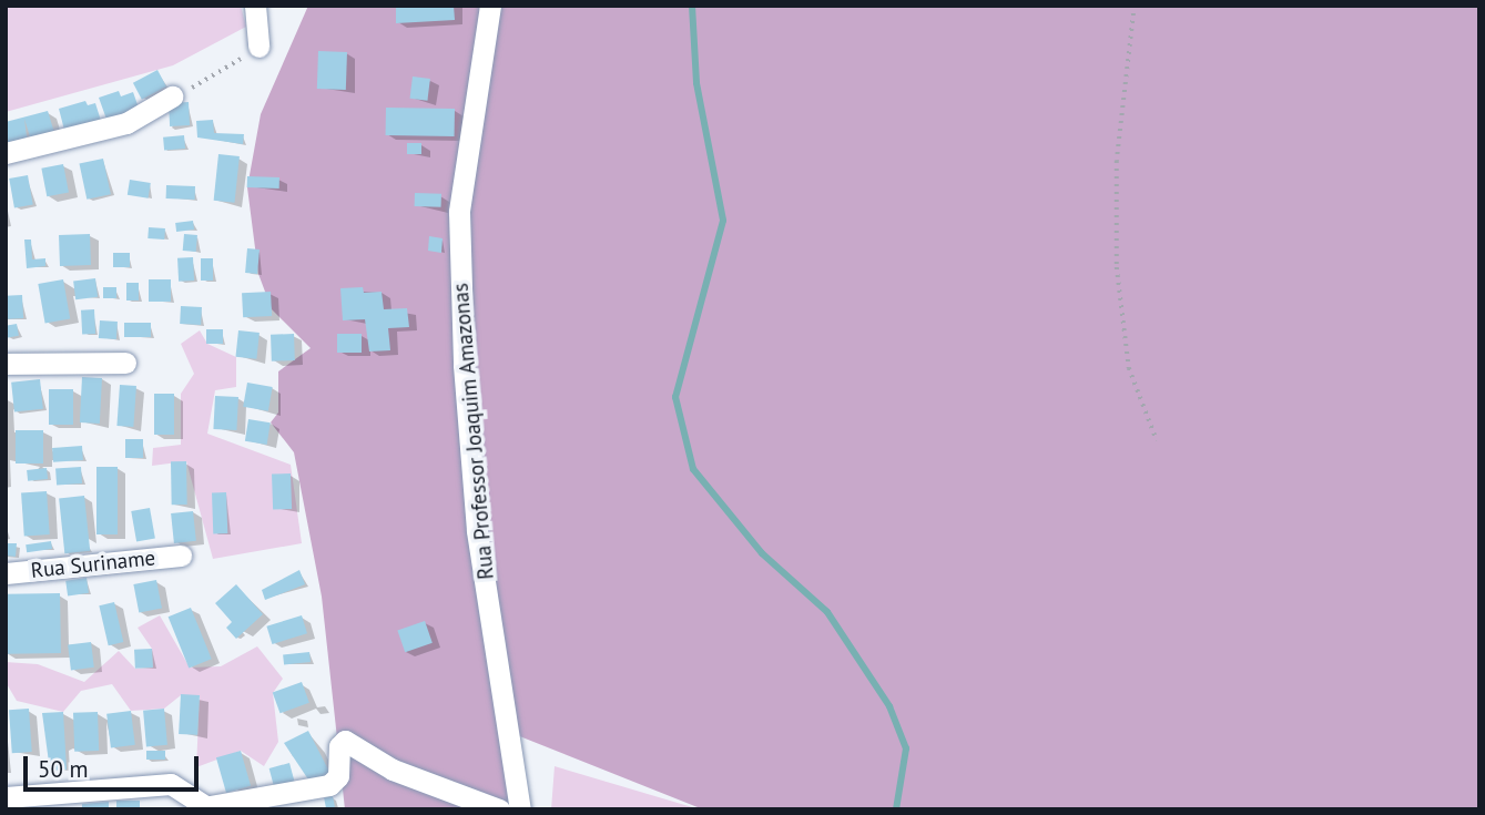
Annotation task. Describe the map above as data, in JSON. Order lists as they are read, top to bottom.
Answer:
{
  "streets": {
    "street": ["Rua Professor Joaquim Amazonas", "Rua Suriname"]
  },
  "scale_bar": "50 m"
}
